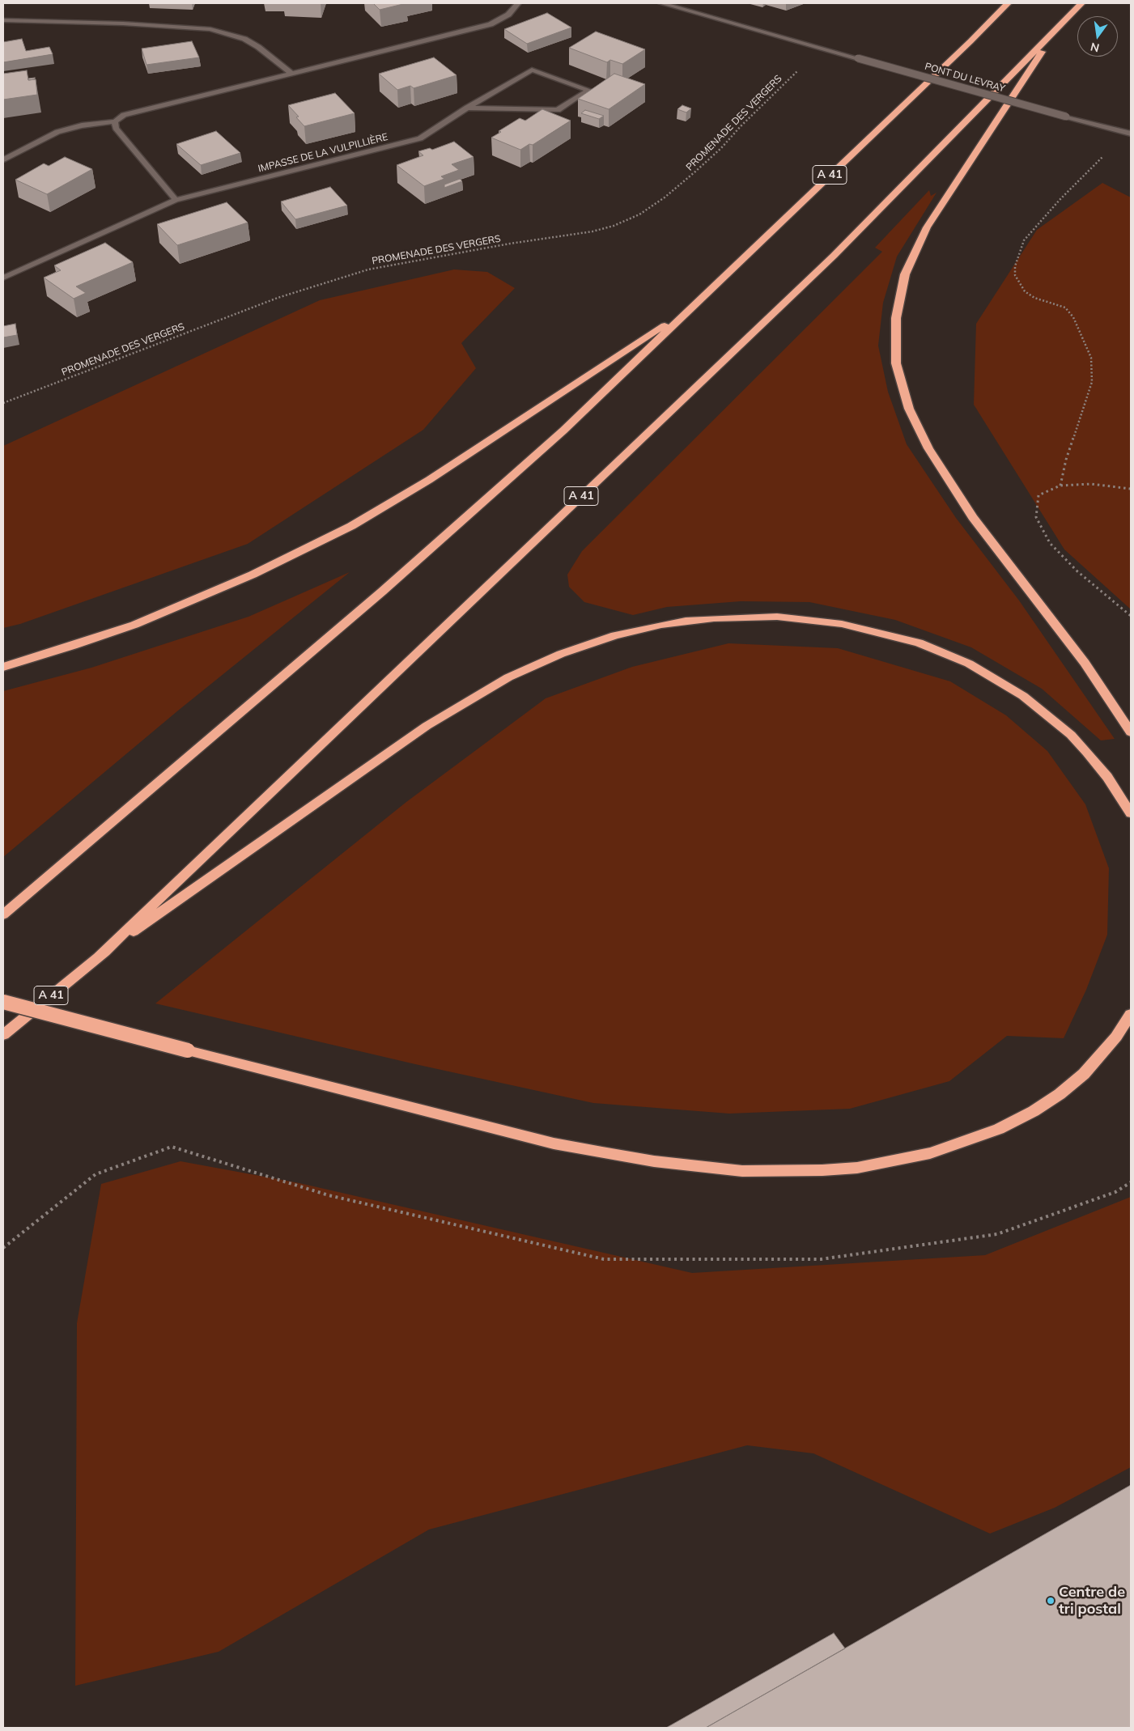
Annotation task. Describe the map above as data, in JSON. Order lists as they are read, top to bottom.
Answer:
{
  "streets": {
    "highway": ["A 41"],
    "street": ["PONT DU LEVRAY", "IMPASSE DE LA VULPILLIÈRE"],
    "path": ["PROMENADE DES VERGERS"]
  },
  "crossings": [
    ["PONT DU LEVRAY", "PROMENADE DES VERGERS"]
  ],
  "places": ["Centre de tri postal"],
  "north": "bottom"
}
